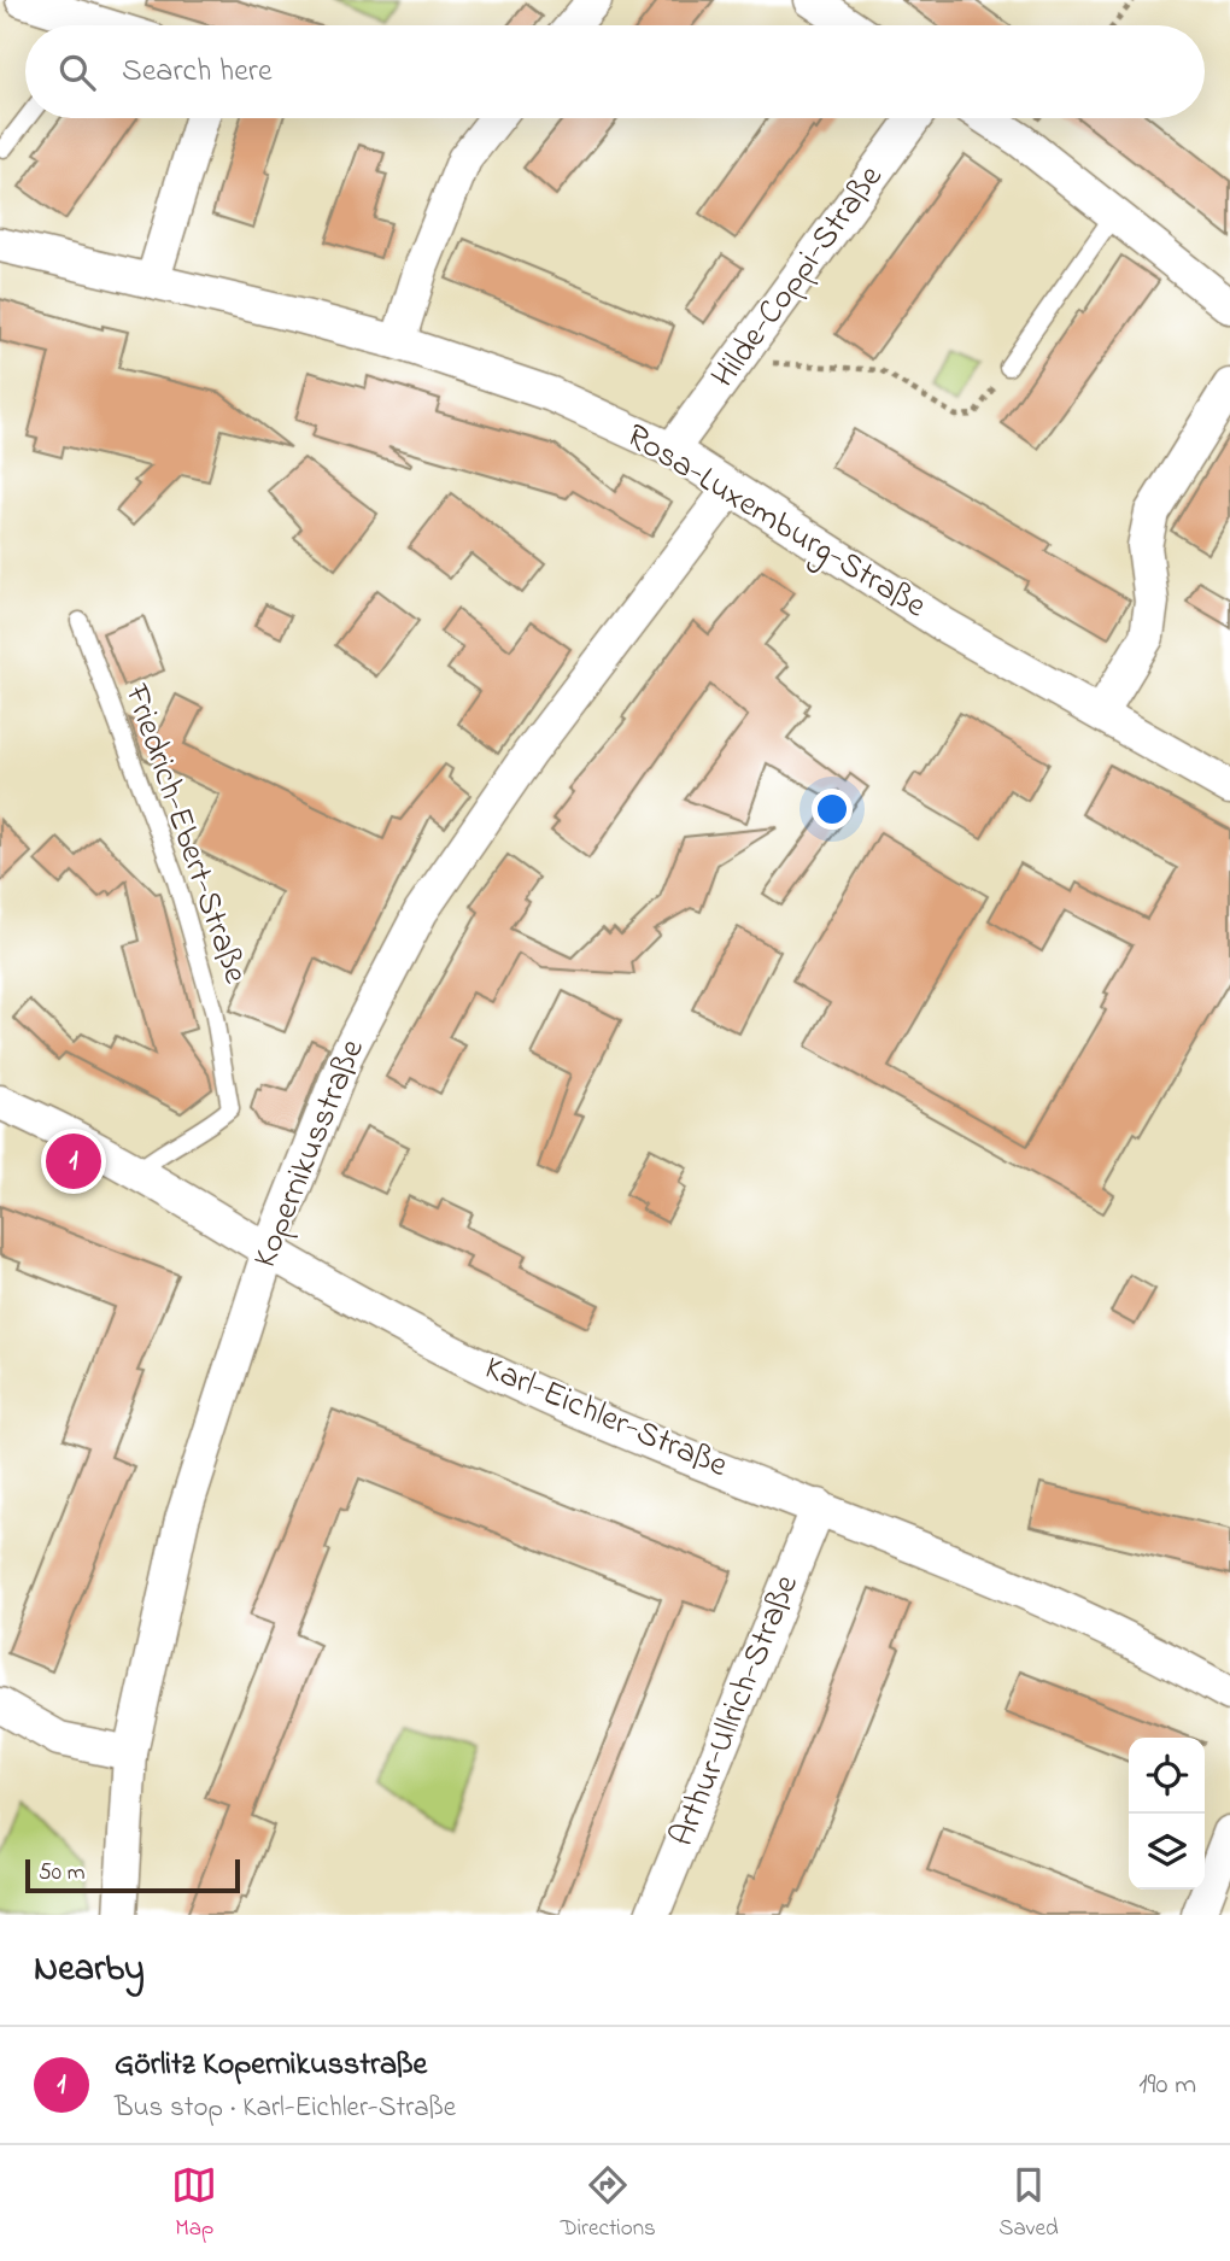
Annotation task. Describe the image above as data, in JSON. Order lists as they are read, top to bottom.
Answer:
{
  "streets": {
    "street": [
      "Hilde-Coppi-Straße",
      "Rosa-Luxemburg-Straße",
      "Kopernikusstraße",
      "Karl-Eichler-Straße",
      "Arthur-Ullrich-Straße"
    ],
    "lane": ["Friedrich-Ebert-Straße"]
  },
  "crossings": [
    ["Hilde-Coppi-Straße", "Rosa-Luxemburg-Straße"],
    ["Rosa-Luxemburg-Straße", "Kopernikusstraße"],
    ["Friedrich-Ebert-Straße", "Karl-Eichler-Straße"],
    ["Kopernikusstraße", "Karl-Eichler-Straße"],
    ["Karl-Eichler-Straße", "Arthur-Ullrich-Straße"]
  ],
  "scale_bar": "50 m",
  "page": {
    "search": "Search here",
    "pins": "1",
    "scale": "50 m",
    "heading": "Nearby",
    "list": [
      {
        "mark": "1",
        "name": "Görlitz Kopernikusstraße",
        "note": "Bus stop · Karl-Eichler-Straße",
        "value": "190 m"
      }
    ],
    "nav": ["Map", "Directions", "Saved"]
  }
}
